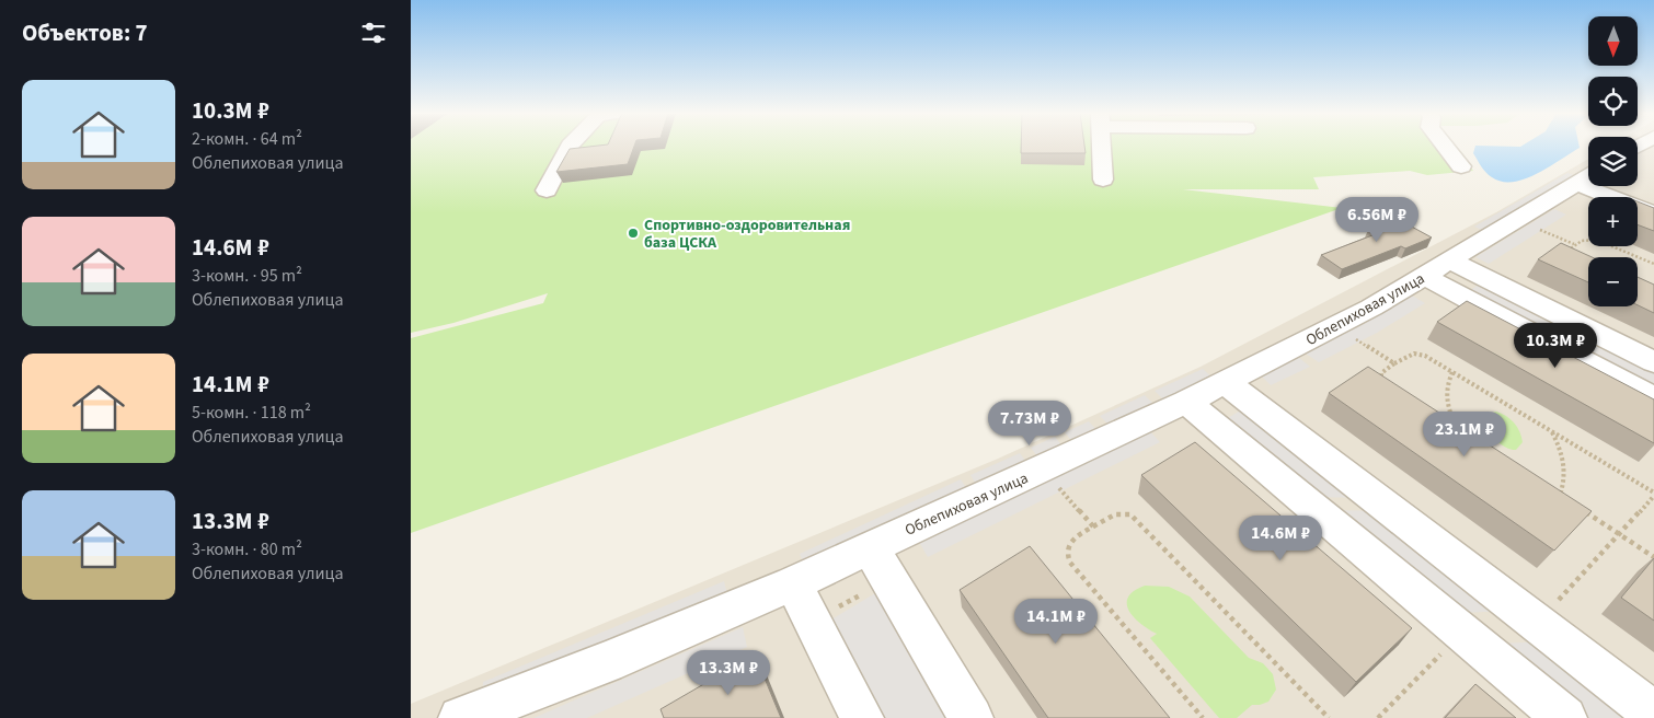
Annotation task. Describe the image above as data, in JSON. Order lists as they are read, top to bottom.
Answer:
{
  "streets": {
    "street": ["Облепиховая улица"]
  },
  "places": ["Спортивно-оздоровительная база ЦСКА"],
  "north": "bottom",
  "page": {
    "heading": "Объектов: 7",
    "map_buttons": ["+", "−"],
    "list": [
      {
        "name": "10.3M ₽",
        "note": "2-комн. · 64 m² · Облепиховая улица"
      },
      {
        "name": "14.6M ₽",
        "note": "3-комн. · 95 m² · Облепиховая улица"
      },
      {
        "name": "14.1M ₽",
        "note": "5-комн. · 118 m² · Облепиховая улица"
      },
      {
        "name": "13.3M ₽",
        "note": "3-комн. · 80 m² · Облепиховая улица"
      }
    ],
    "price": [
      "6.56M ₽",
      "10.3M ₽",
      "7.73M ₽",
      "23.1M ₽",
      "14.6M ₽",
      "14.1M ₽",
      "13.3M ₽"
    ]
  }
}
